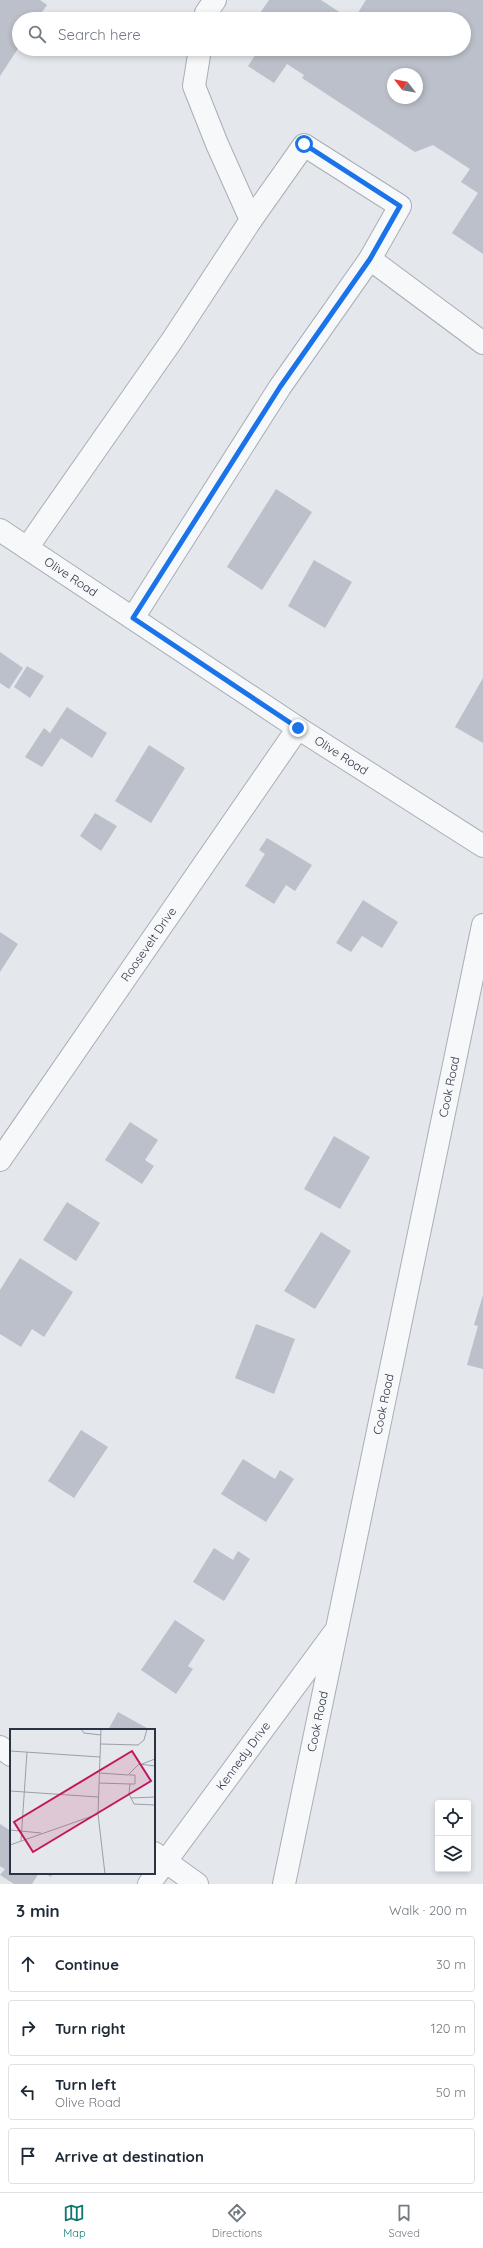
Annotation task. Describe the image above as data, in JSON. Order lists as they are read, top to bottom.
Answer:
{
  "streets": {
    "street": [
      "Olive Road",
      "Roosevelt Drive",
      "Cook Road",
      "Kennedy Drive"
    ]
  },
  "crossings": [
    ["Olive Road", "Roosevelt Drive"],
    ["Cook Road", "Kennedy Drive"]
  ],
  "north": "top left",
  "page": {
    "search": "Search here",
    "heading": ["3 min", "Walk · 200 m"],
    "list": [
      ["Continue", "30 m"],
      ["Turn right", "120 m"],
      ["Turn left", "Olive Road", "50 m"],
      "Arrive at destination"
    ],
    "nav": ["Map", "Directions", "Saved"]
  }
}
